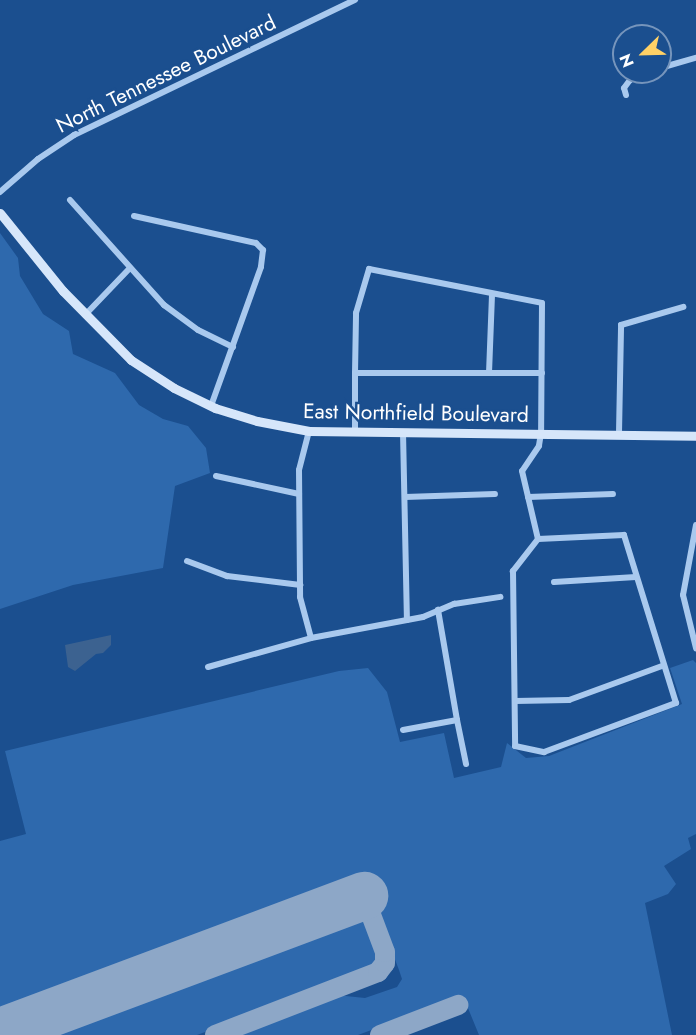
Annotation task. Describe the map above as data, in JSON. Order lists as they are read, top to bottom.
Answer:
{
  "streets": {
    "main road": ["East Northfield Boulevard"],
    "street": ["North Tennessee Boulevard"]
  },
  "north": "bottom left"
}
